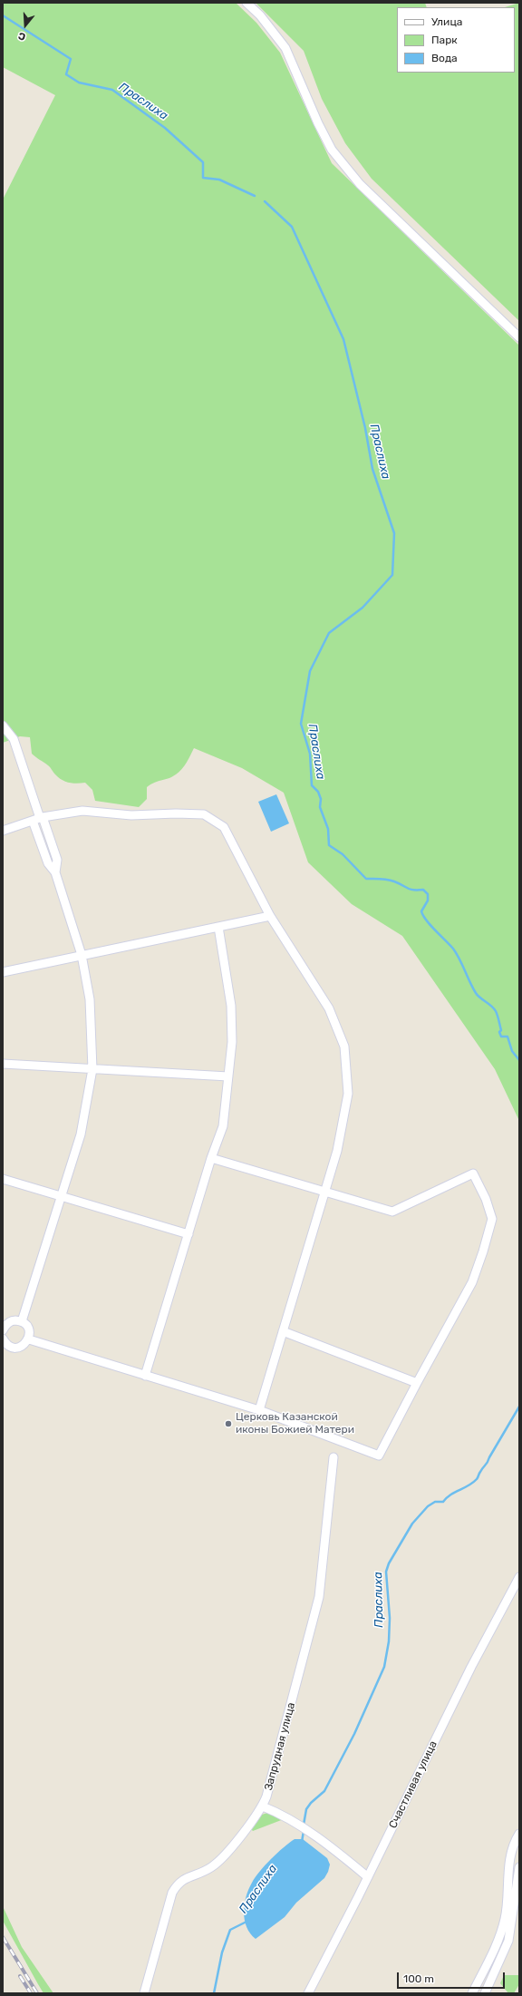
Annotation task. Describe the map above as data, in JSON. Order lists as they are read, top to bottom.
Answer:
{
  "streets": {
    "street": ["Запрудная улица", "Счастливая улица"]
  },
  "water": ["Праслиха"],
  "places": ["Церковь Казанской иконы Божией Матери"],
  "legend": ["Улица", "Парк", "Вода"],
  "scale_bar": "100 m",
  "north": "bottom"
}
